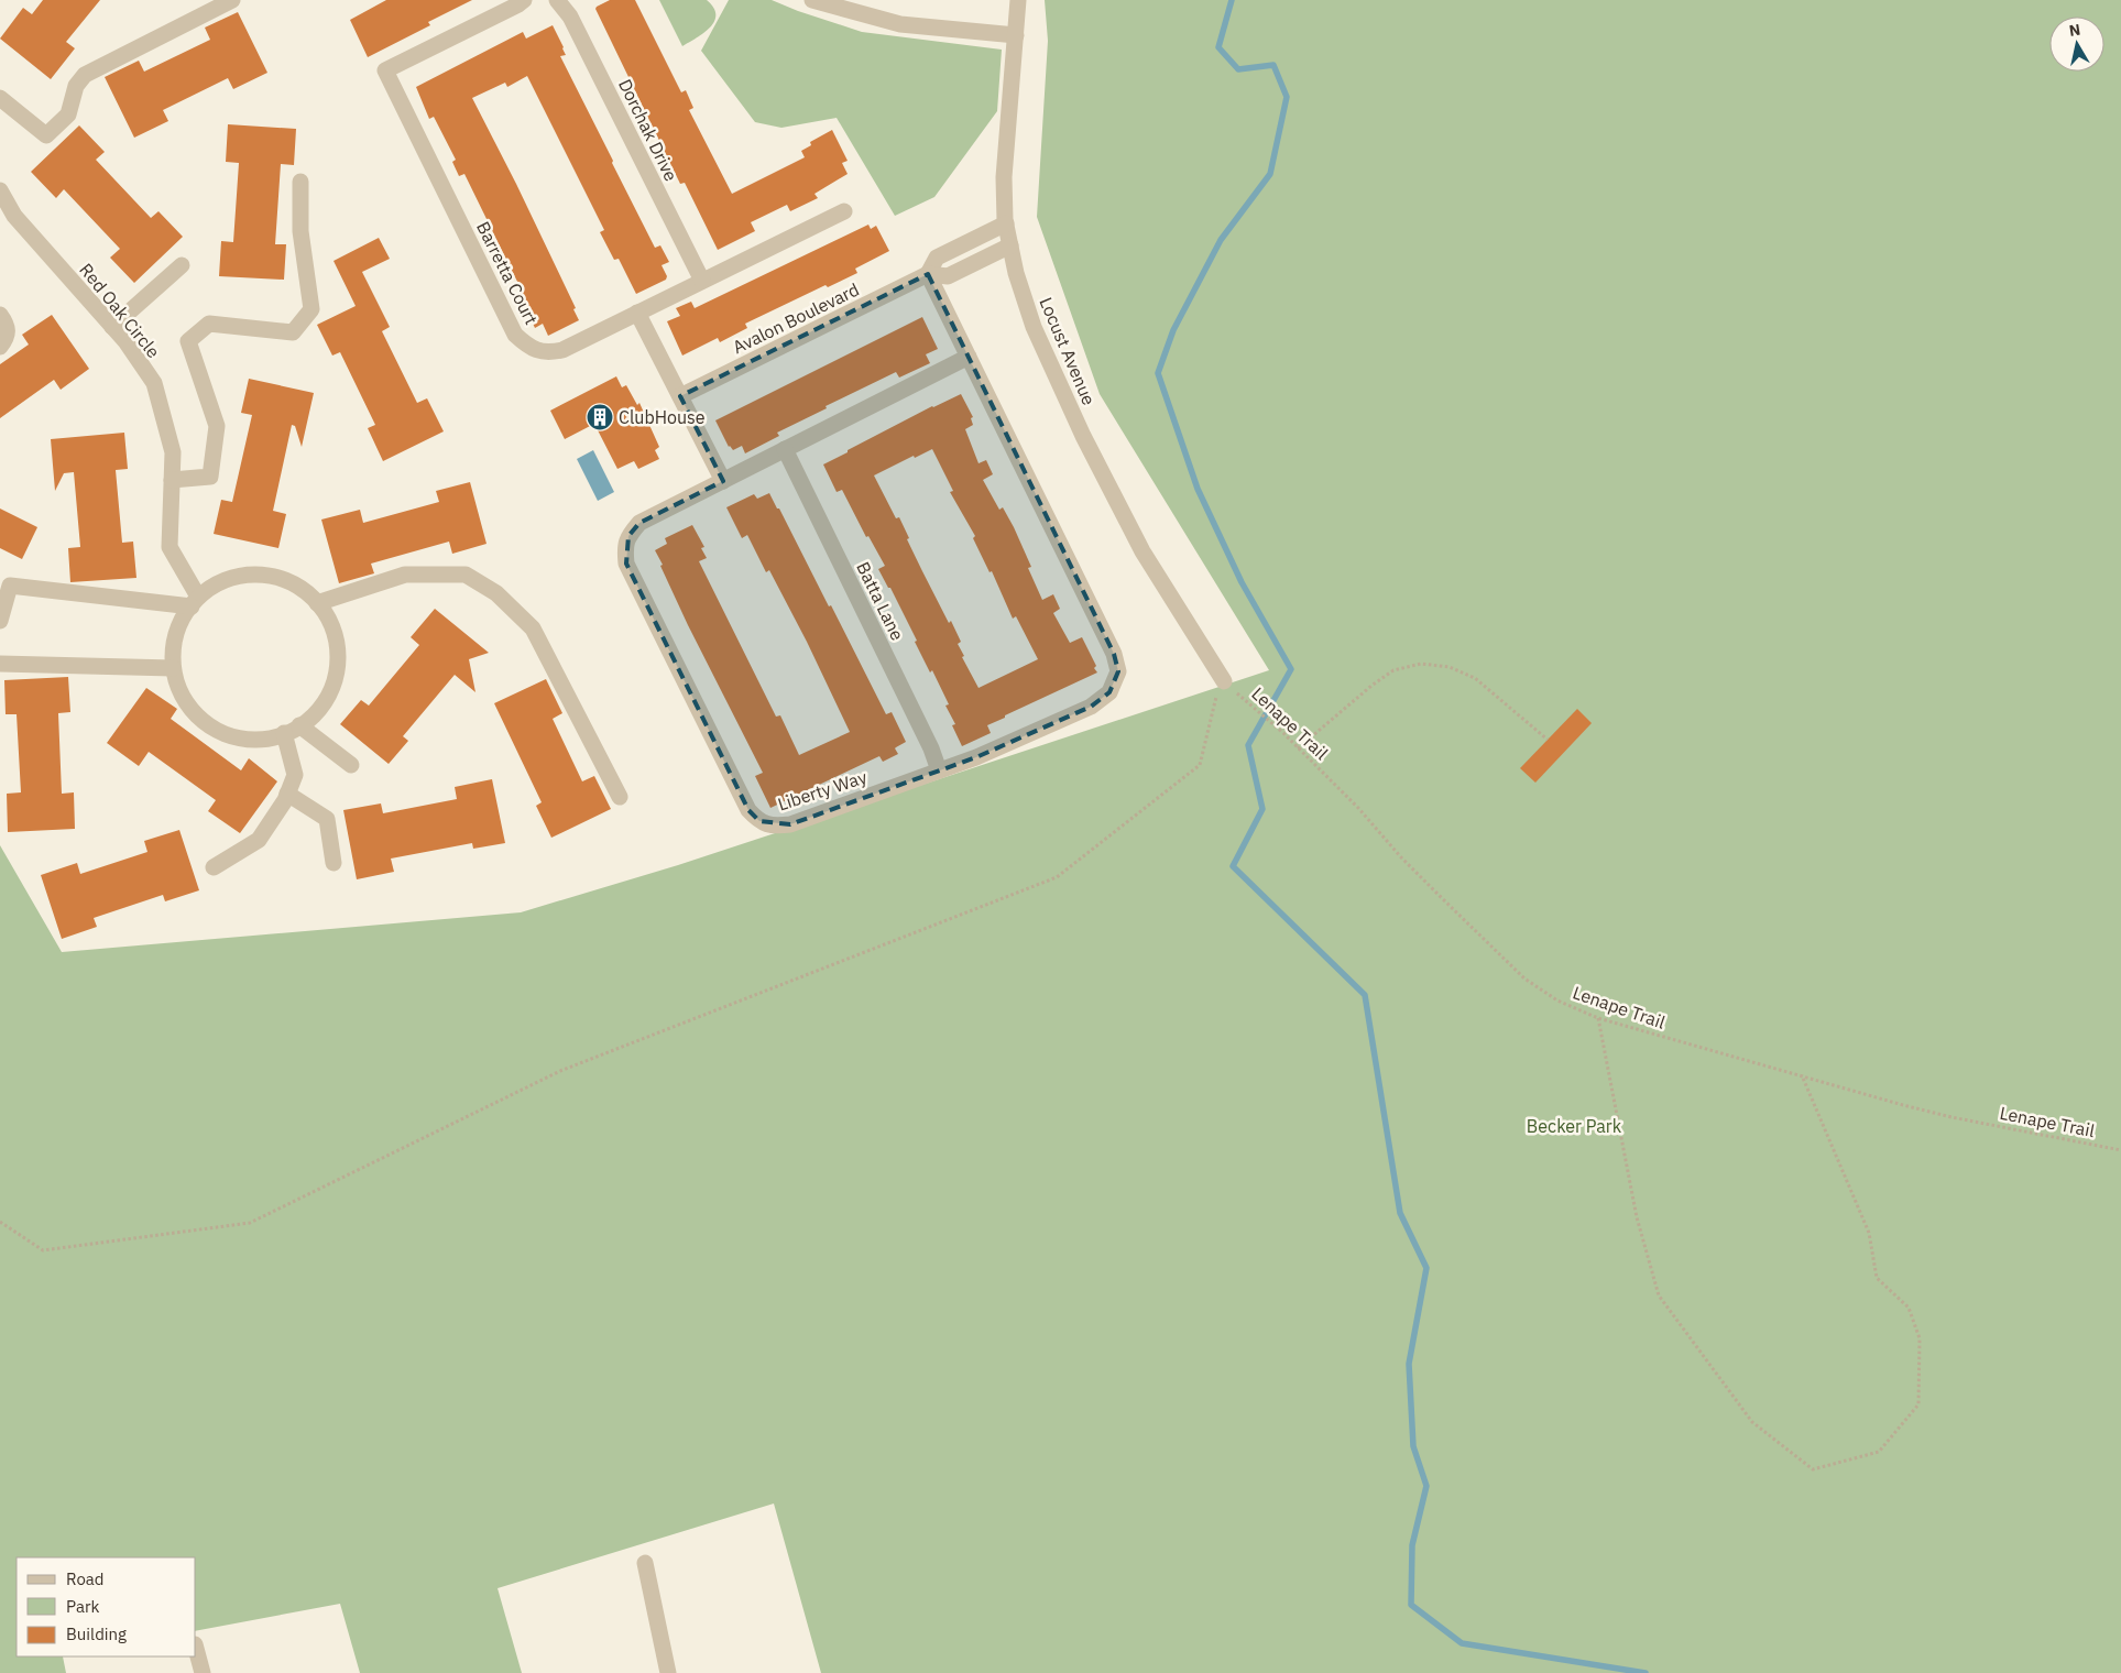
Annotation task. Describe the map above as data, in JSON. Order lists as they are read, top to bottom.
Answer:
{
  "streets": {
    "street": [
      "Dorchak Drive",
      "Barretta Court",
      "Red Oak Circle",
      "Avalon Boulevard",
      "Locust Avenue",
      "Batta Lane",
      "Liberty Way"
    ],
    "path": ["Lenape Trail"]
  },
  "crossings": [
    ["Dorchak Drive", "Barretta Court"],
    ["Avalon Boulevard", "Locust Avenue"],
    ["Avalon Boulevard", "Liberty Way"],
    ["Locust Avenue", "Lenape Trail"],
    ["Batta Lane", "Liberty Way"]
  ],
  "parks": ["Becker Park"],
  "places": {
    "building": ["ClubHouse"]
  },
  "legend": ["Road", "Park", "Building"],
  "north": "top"
}
